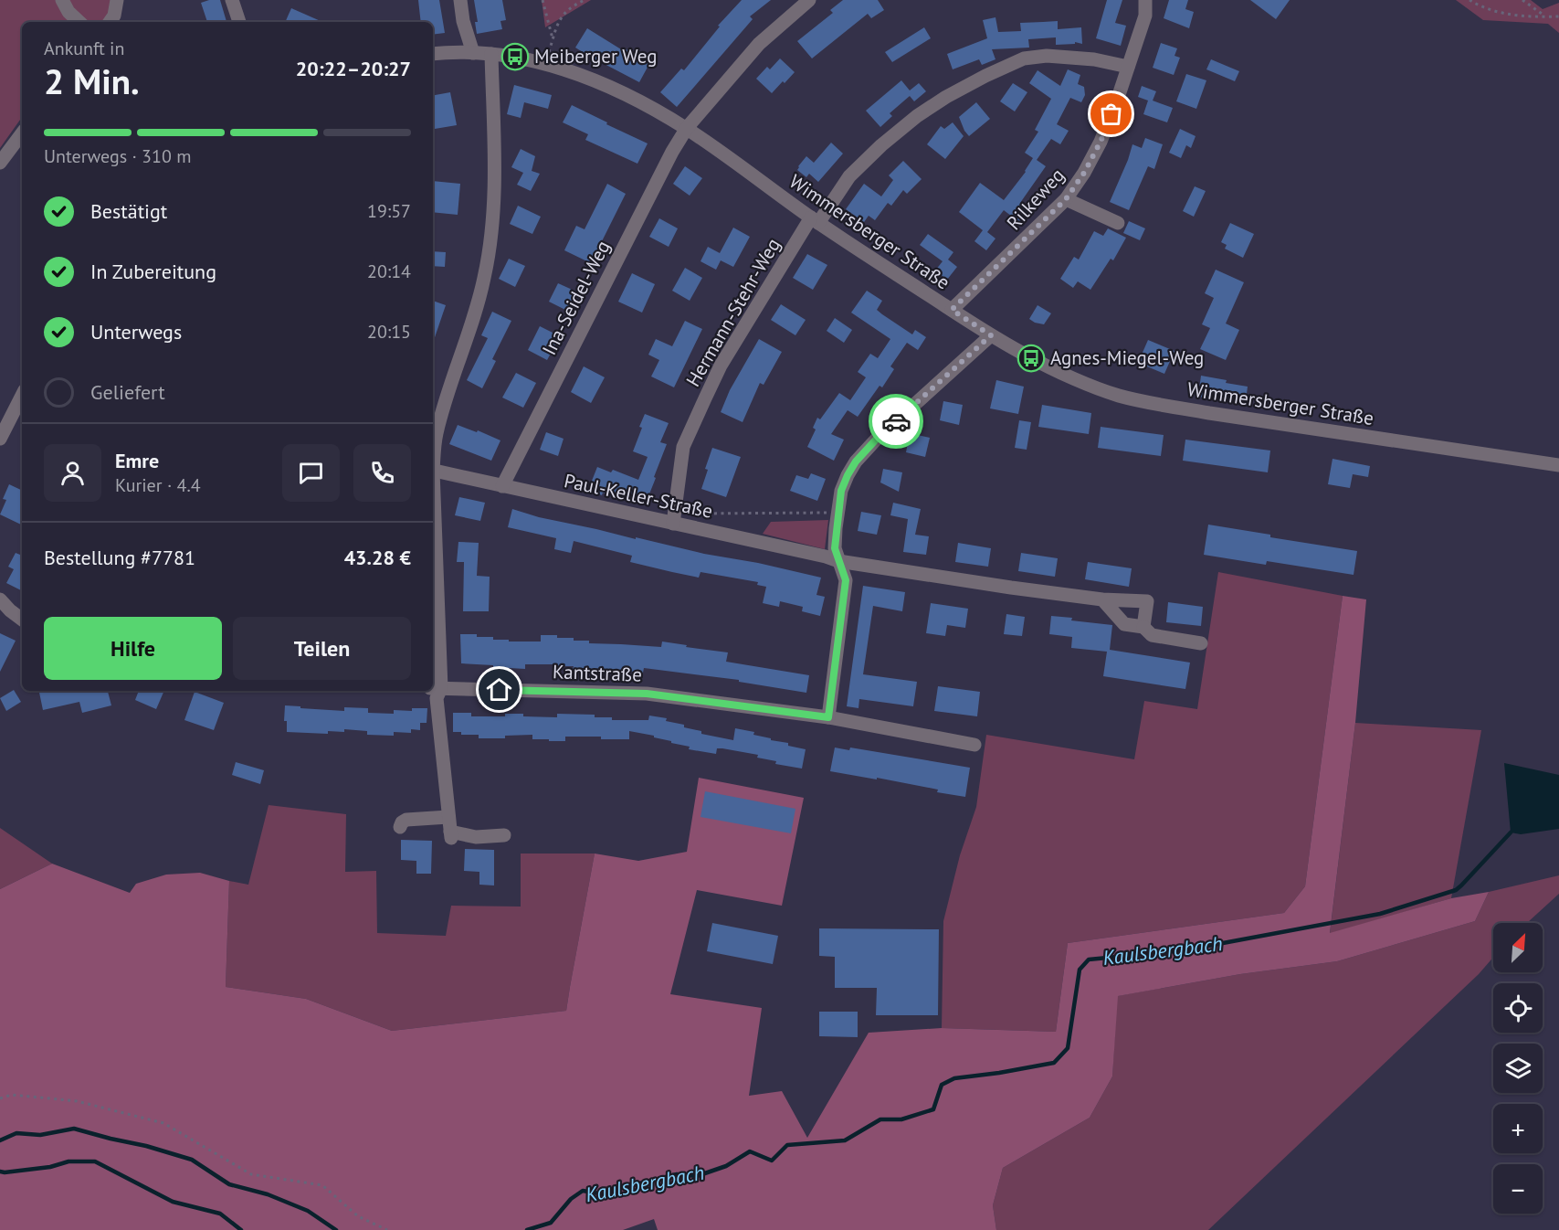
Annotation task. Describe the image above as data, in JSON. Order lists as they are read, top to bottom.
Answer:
{
  "streets": {
    "street": [
      "Rilkeweg",
      "Wimmersberger Straße",
      "Ina-Seidel-Weg",
      "Hermann-Stehr-Weg",
      "Paul-Keller-Straße",
      "Kantstraße"
    ]
  },
  "crossings": [
    ["Rilkeweg", "Wimmersberger Straße"],
    ["Rilkeweg", "Hermann-Stehr-Weg"],
    ["Wimmersberger Straße", "Ina-Seidel-Weg"],
    ["Wimmersberger Straße", "Hermann-Stehr-Weg"],
    ["Ina-Seidel-Weg", "Paul-Keller-Straße"],
    ["Hermann-Stehr-Weg", "Paul-Keller-Straße"]
  ],
  "water": ["Kaulsbergbach"],
  "places": {
    "bus stop": ["Meiberger Weg", "Agnes-Miegel-Weg"]
  },
  "north": "top right",
  "page": {
    "heading": ["2 Min.", "Ankunft in", "20:22–20:27"],
    "panel": [
      "Emre",
      "Kurier · 4.4",
      "Bestellung #7781",
      "43.28 €"
    ],
    "bar": "Unterwegs · 310 m",
    "list": [
      ["Bestätigt", "19:57"],
      ["In Zubereitung", "20:14"],
      ["Unterwegs", "20:15"],
      "Geliefert"
    ],
    "buttons": ["Hilfe", "Teilen"],
    "map_buttons": ["+", "−"]
  }
}
